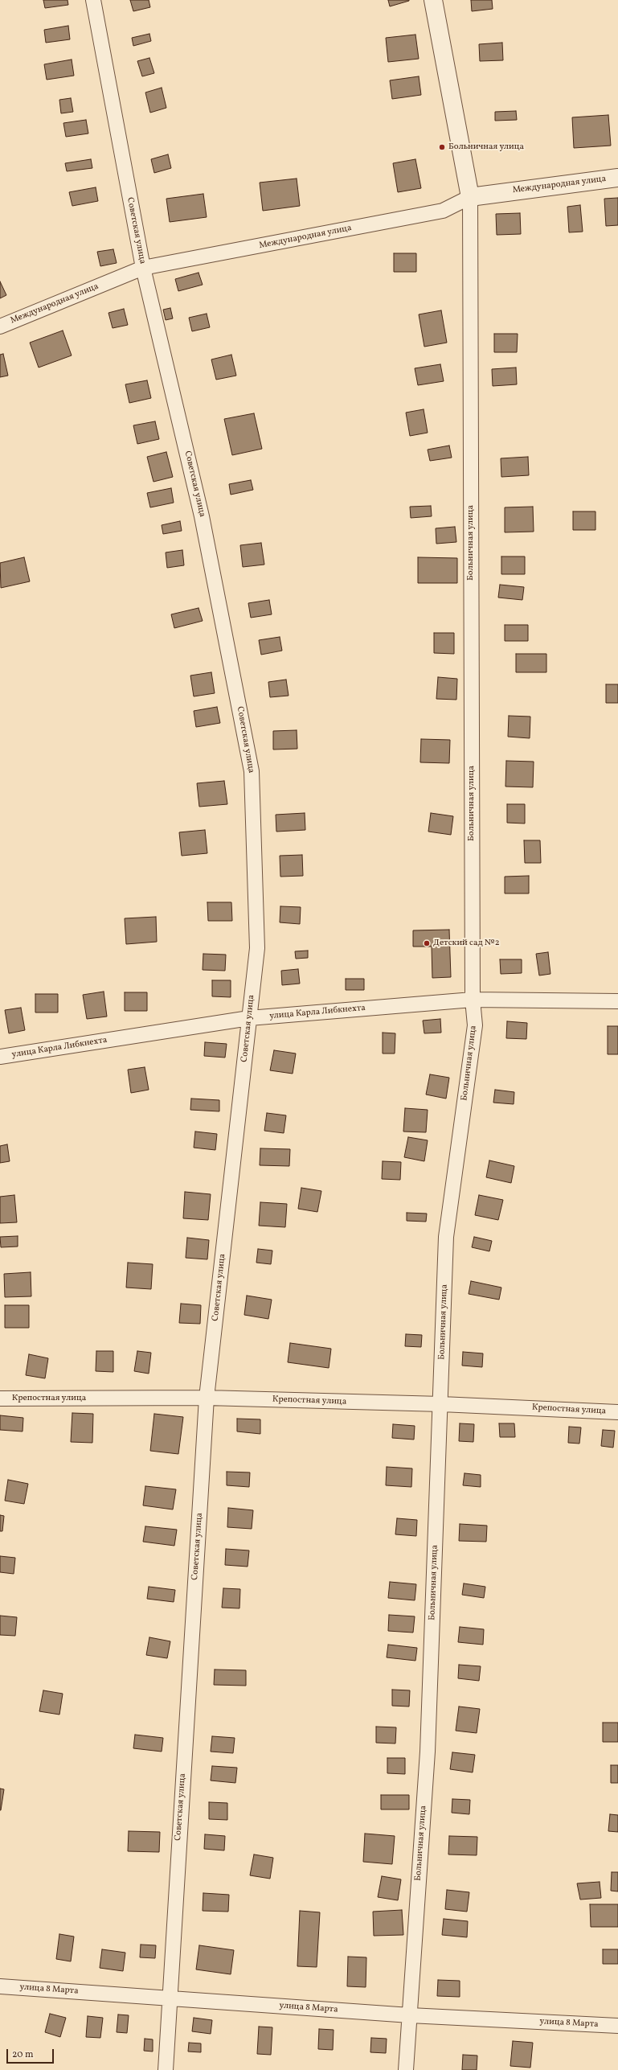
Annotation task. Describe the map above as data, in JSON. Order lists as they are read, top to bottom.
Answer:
{
  "streets": {
    "street": [
      "Международная улица",
      "Советская улица",
      "Больничная улица",
      "улица Карла Либкнехта",
      "Крепостная улица",
      "улица 8 Марта"
    ]
  },
  "crossings": [
    ["Международная улица", "Советская улица"],
    ["Международная улица", "Больничная улица"],
    ["Советская улица", "улица Карла Либкнехта"],
    ["Советская улица", "Крепостная улица"],
    ["Советская улица", "улица 8 Марта"],
    ["Больничная улица", "улица Карла Либкнехта"],
    ["Больничная улица", "Крепостная улица"],
    ["Больничная улица", "улица 8 Марта"]
  ],
  "places": ["Больничная улица", "Детский сад №2"],
  "scale_bar": "20 m"
}
